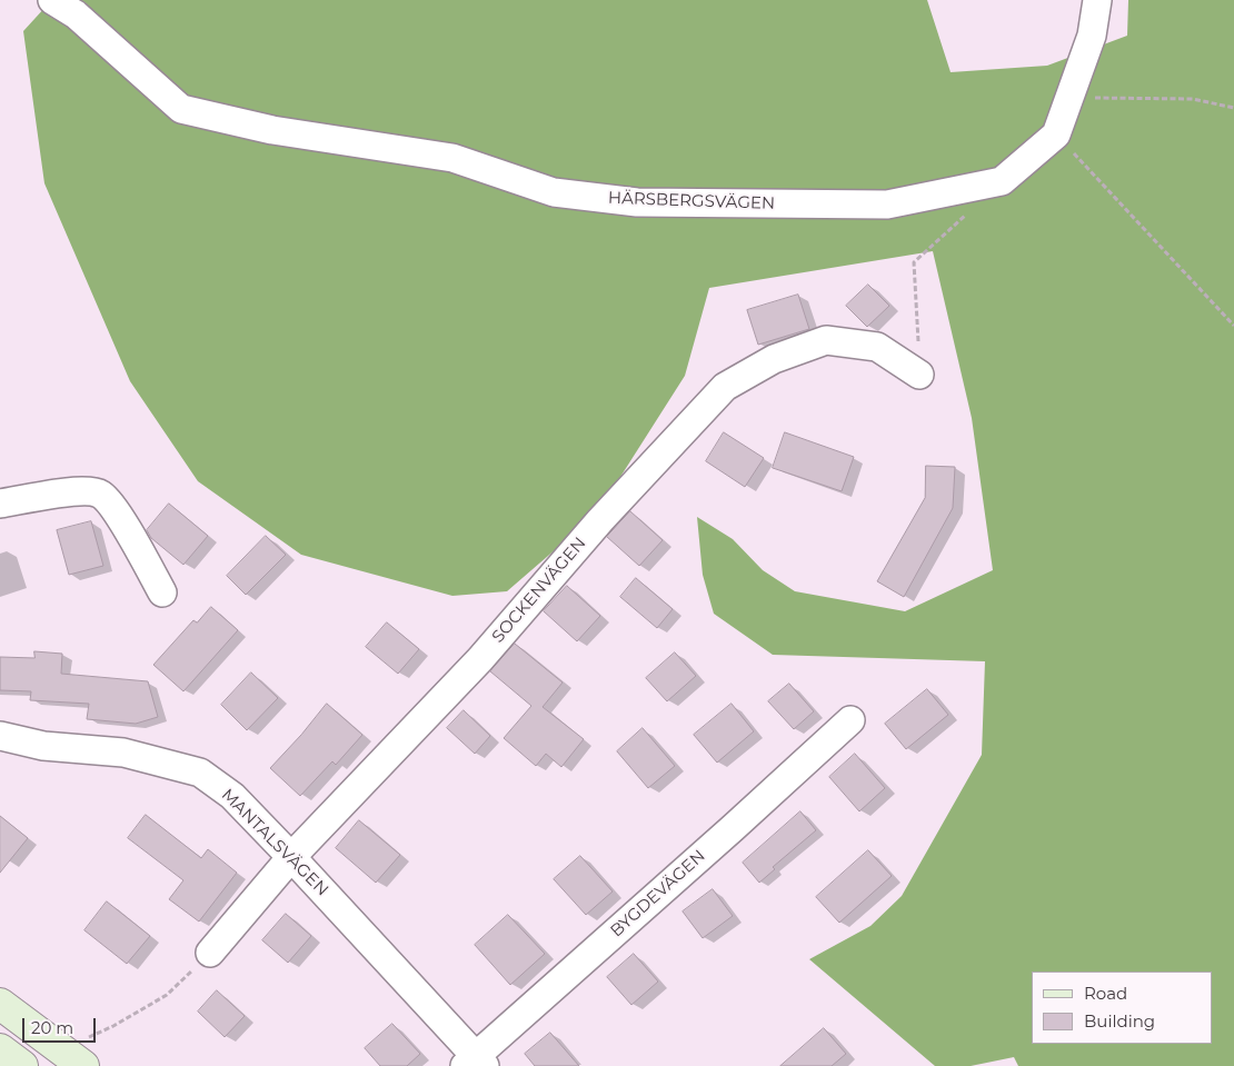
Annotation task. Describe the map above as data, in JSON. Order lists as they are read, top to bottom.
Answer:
{
  "streets": {
    "street": [
      "HÄRSBERGSVÄGEN",
      "SOCKENVÄGEN",
      "MANTALSVÄGEN",
      "BYGDEVÄGEN"
    ]
  },
  "crossings": [
    ["SOCKENVÄGEN", "MANTALSVÄGEN"],
    ["MANTALSVÄGEN", "BYGDEVÄGEN"]
  ],
  "legend": ["Road", "Building"],
  "scale_bar": "20 m"
}
